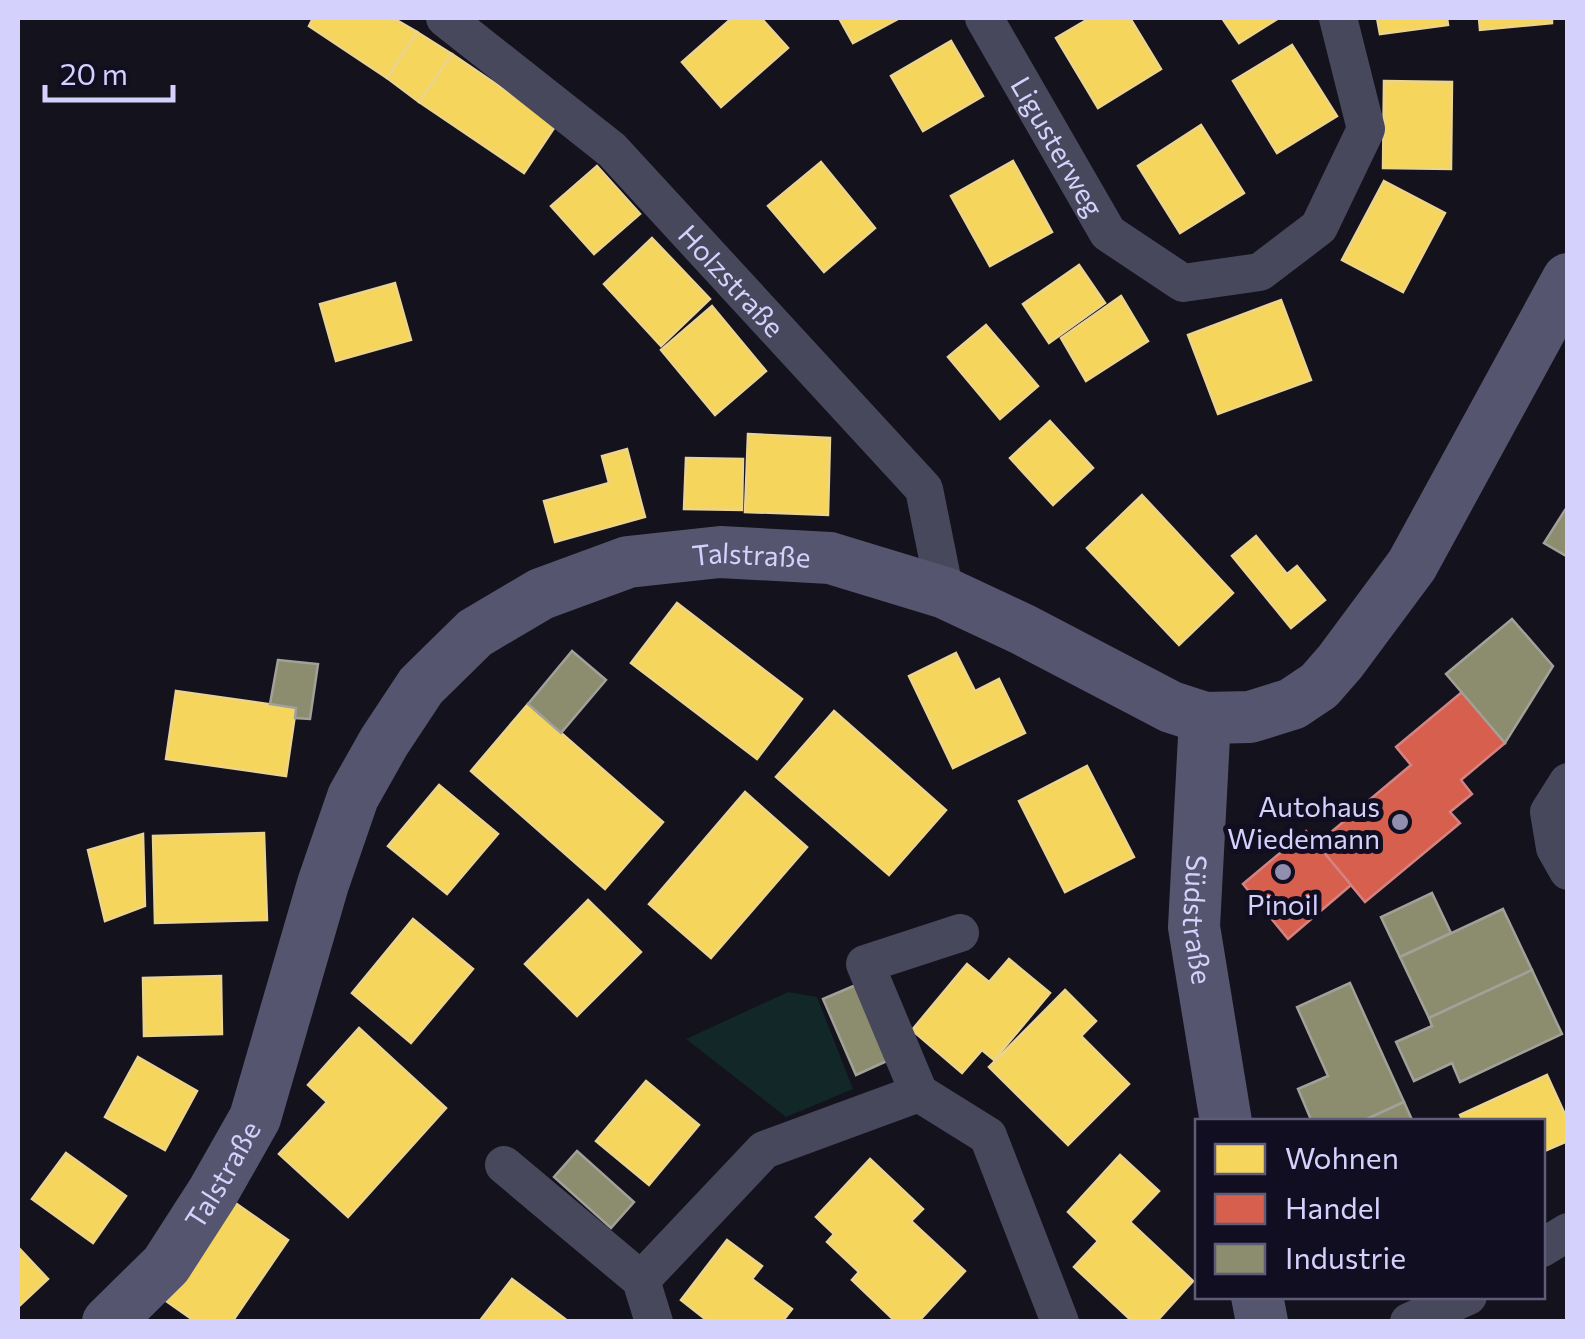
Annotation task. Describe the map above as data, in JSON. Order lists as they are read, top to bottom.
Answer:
{
  "streets": {
    "street": [
      "Ligusterweg",
      "Holzstraße",
      "Talstraße",
      "Südstraße"
    ]
  },
  "crossings": [
    ["Holzstraße", "Talstraße"],
    ["Talstraße", "Südstraße"]
  ],
  "places": ["Autohaus Wiedemann", "Pinoil"],
  "legend": ["Wohnen", "Handel", "Industrie"],
  "scale_bar": "20 m"
}
